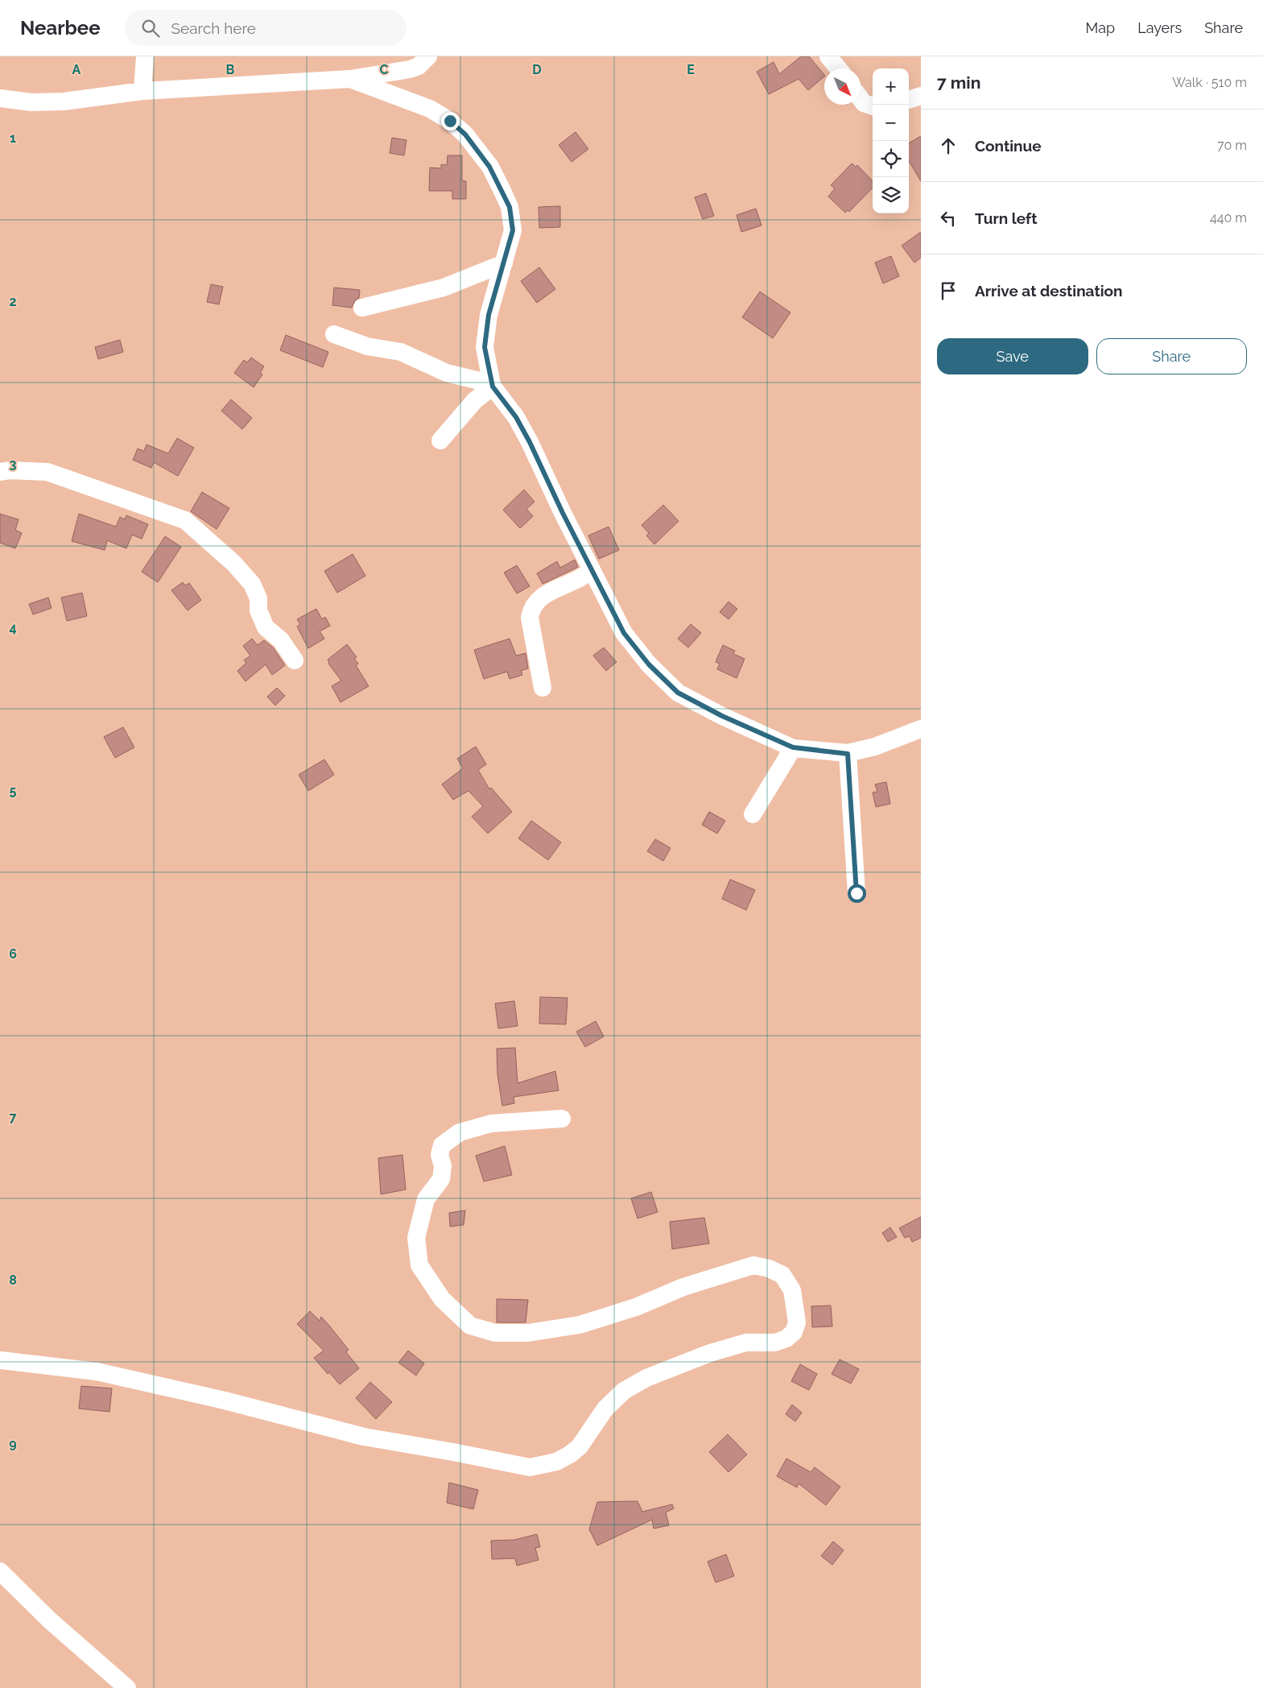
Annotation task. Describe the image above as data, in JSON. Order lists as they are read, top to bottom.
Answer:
{
  "north": "bottom right",
  "page": {
    "header": "Nearbee",
    "search": "Search here",
    "nav": ["Map", "Layers", "Share"],
    "heading": ["7 min", "Walk · 510 m"],
    "map_buttons": ["+", "−"],
    "list": [
      ["Continue", "70 m"],
      ["Turn left", "440 m"],
      "Arrive at destination"
    ],
    "buttons": ["Save", "Share"]
  },
  "grid": {
    "columns": [
      "A",
      "B",
      "C",
      "D",
      "E"
    ],
    "rows": [
      "1",
      "2",
      "3",
      "4",
      "5",
      "6",
      "7",
      "8",
      "9"
    ]
  }
}
